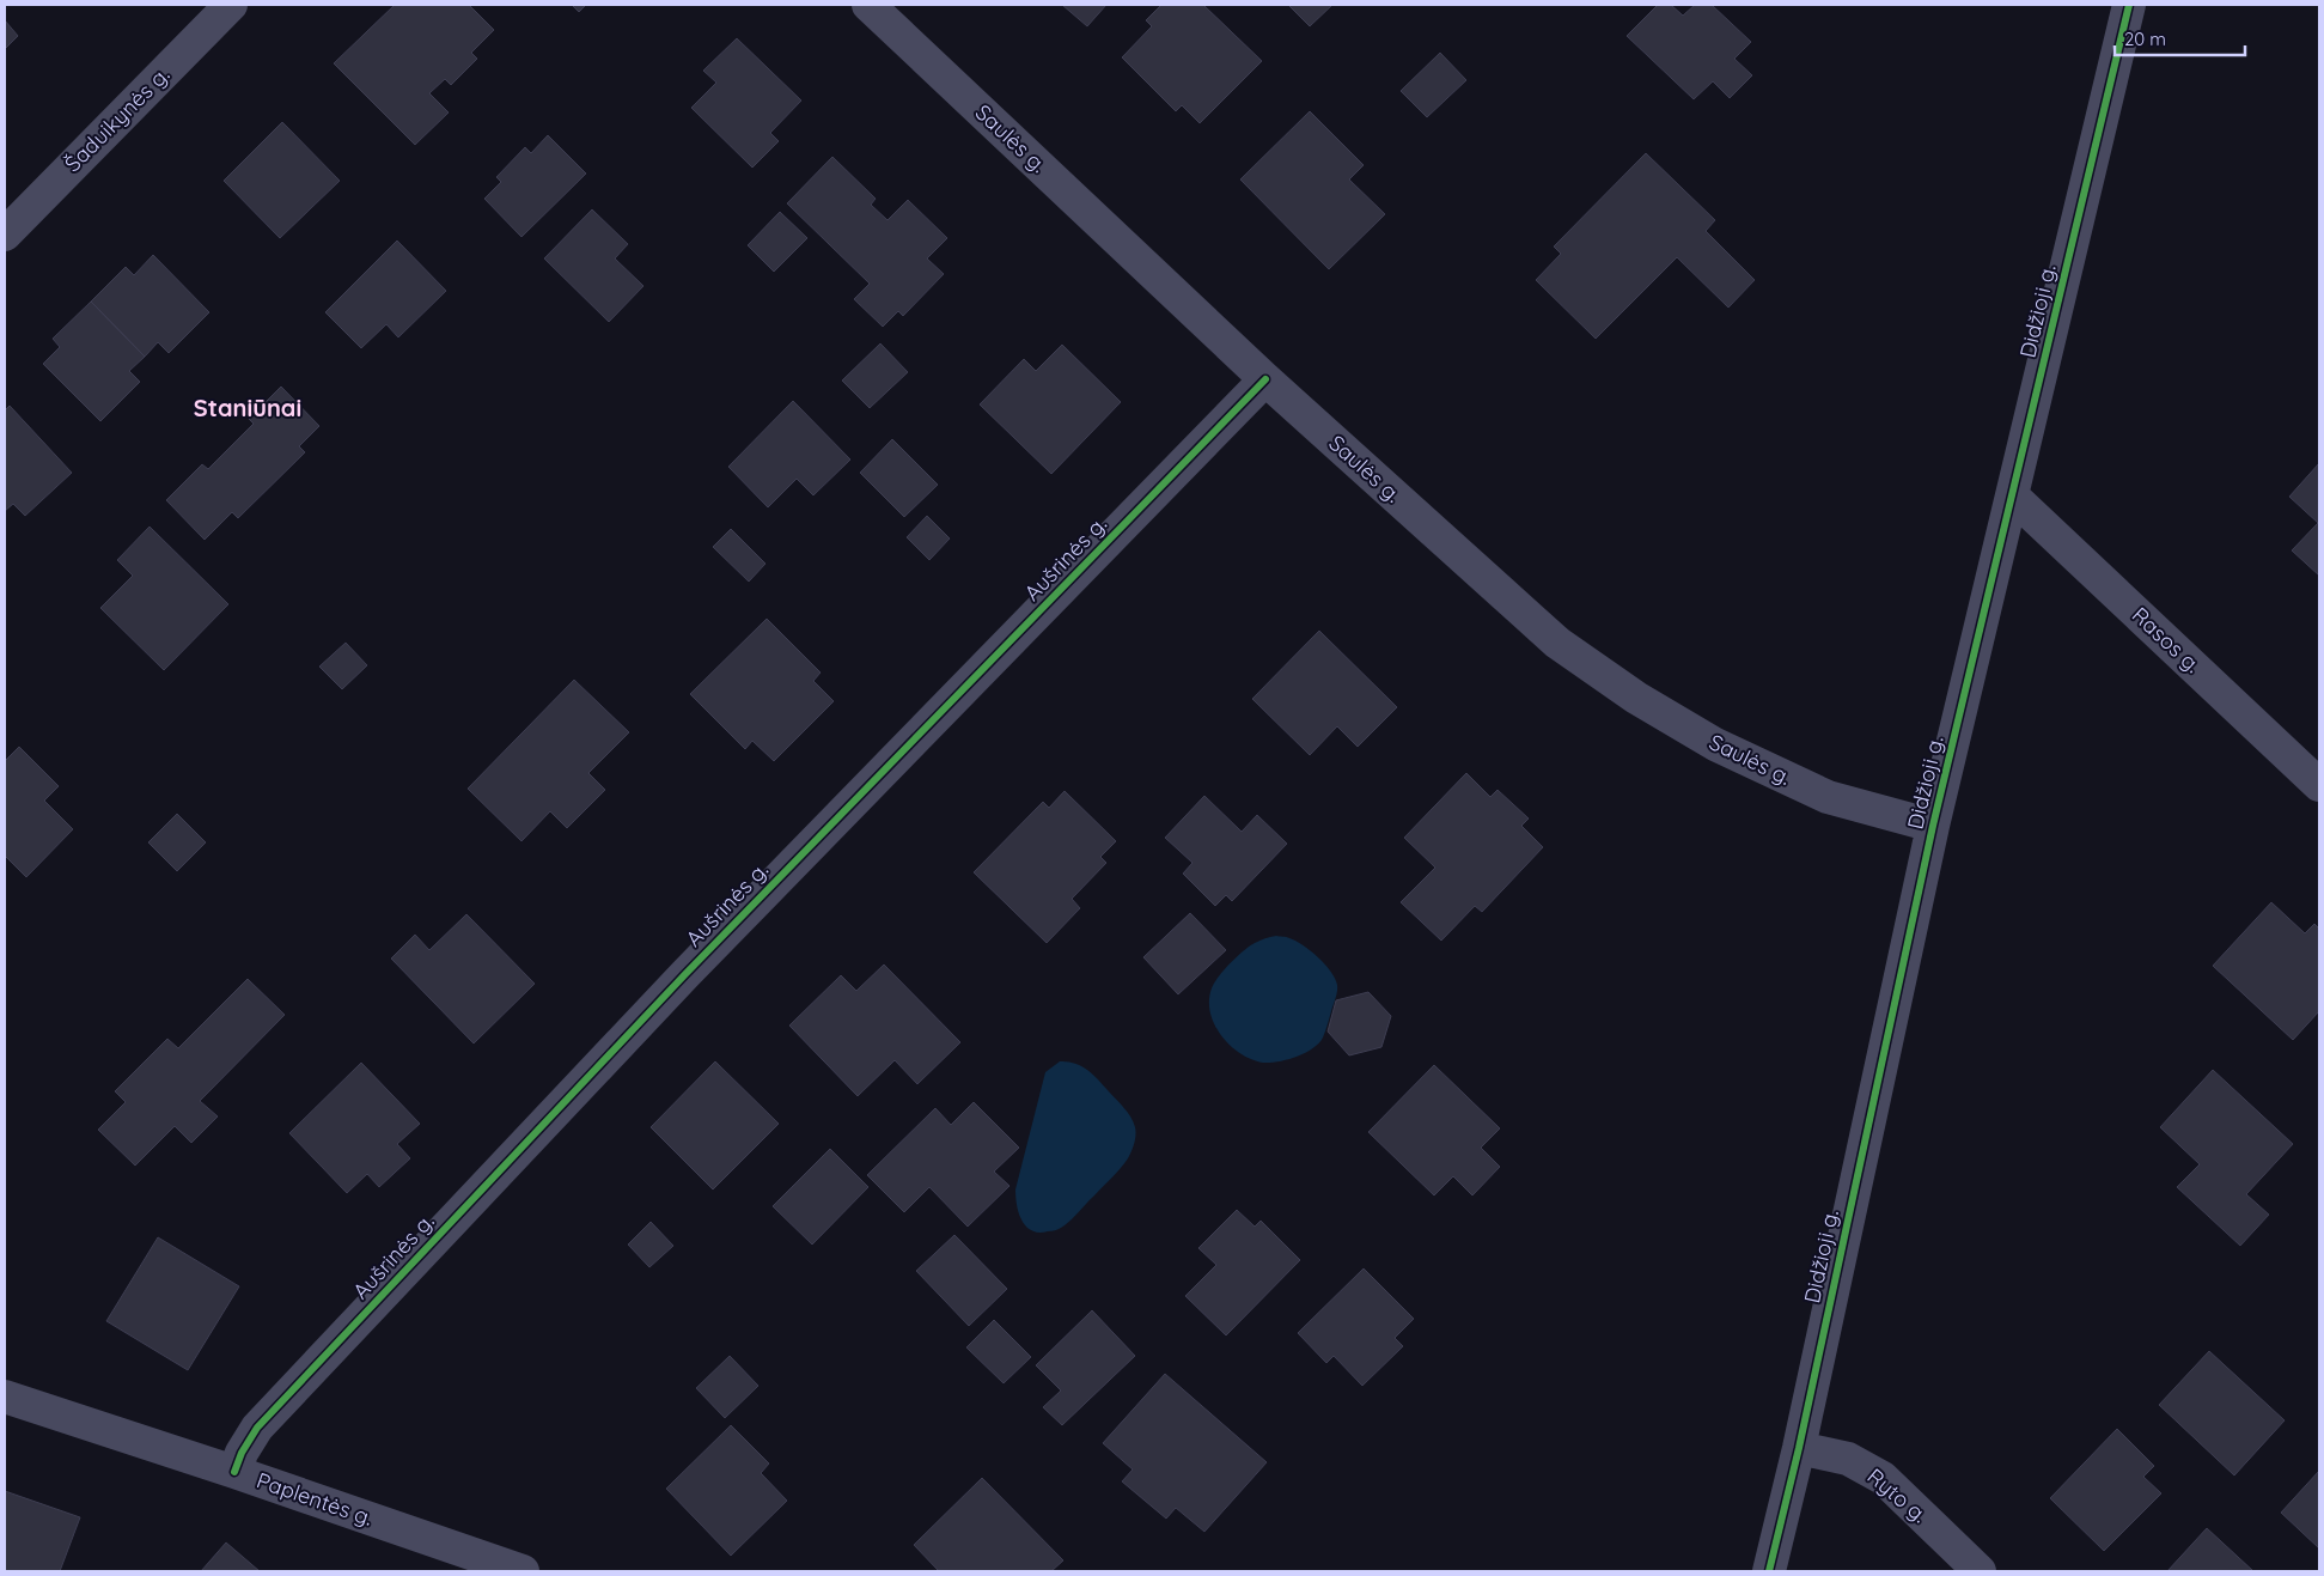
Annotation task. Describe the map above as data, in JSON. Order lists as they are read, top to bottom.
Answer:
{
  "streets": {
    "street": [
      "Šaduikynės g.",
      "Saulės g.",
      "Didžioji g.",
      "Aušrinės g.",
      "Rasos g.",
      "Ryto g.",
      "Paplentės g."
    ]
  },
  "crossings": [
    ["Saulės g.", "Didžioji g."],
    ["Saulės g.", "Aušrinės g."],
    ["Didžioji g.", "Rasos g."],
    ["Didžioji g.", "Ryto g."],
    ["Aušrinės g.", "Paplentės g."]
  ],
  "districts": ["Staniūnai"],
  "scale_bar": "20 m"
}
